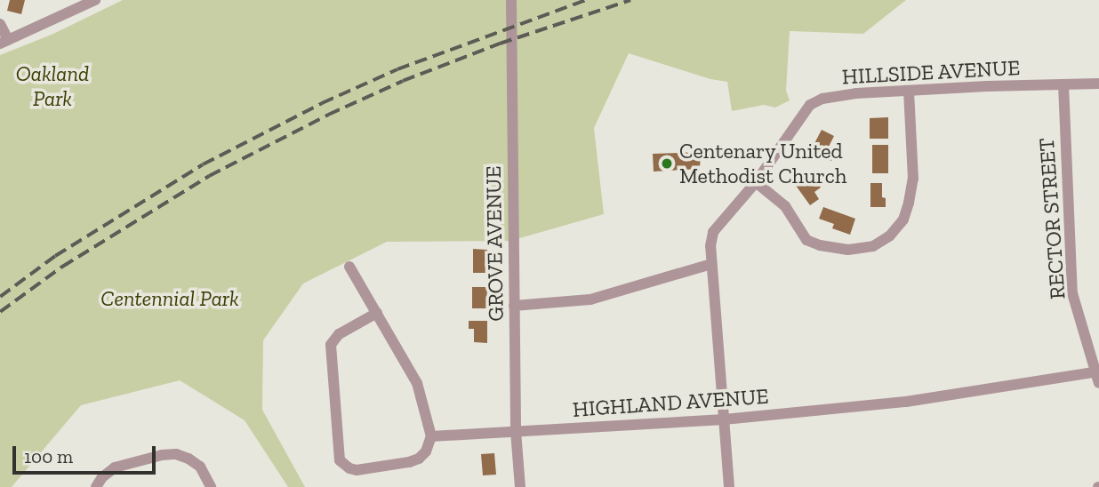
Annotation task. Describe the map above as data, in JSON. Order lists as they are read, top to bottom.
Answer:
{
  "streets": {
    "street": [
      "HILLSIDE AVENUE",
      "RECTOR STREET",
      "GROVE AVENUE",
      "HIGHLAND AVENUE"
    ]
  },
  "crossings": [
    ["HILLSIDE AVENUE", "RECTOR STREET"],
    ["HILLSIDE AVENUE", "HIGHLAND AVENUE"],
    ["RECTOR STREET", "HIGHLAND AVENUE"],
    ["GROVE AVENUE", "HIGHLAND AVENUE"]
  ],
  "parks": ["Oakland Park", "Centennial Park"],
  "places": ["Centenary United Methodist Church"],
  "scale_bar": "100 m"
}
